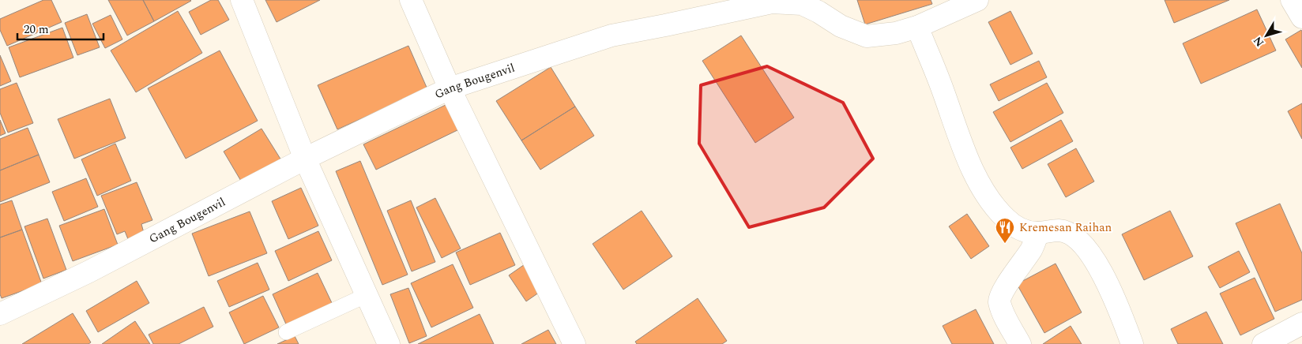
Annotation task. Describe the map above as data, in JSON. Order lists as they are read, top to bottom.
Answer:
{
  "streets": {
    "street": ["Gang Bougenvil"]
  },
  "places": {
    "restaurant": ["Kremesan Raihan"]
  },
  "scale_bar": "20 m",
  "north": "bottom left"
}
